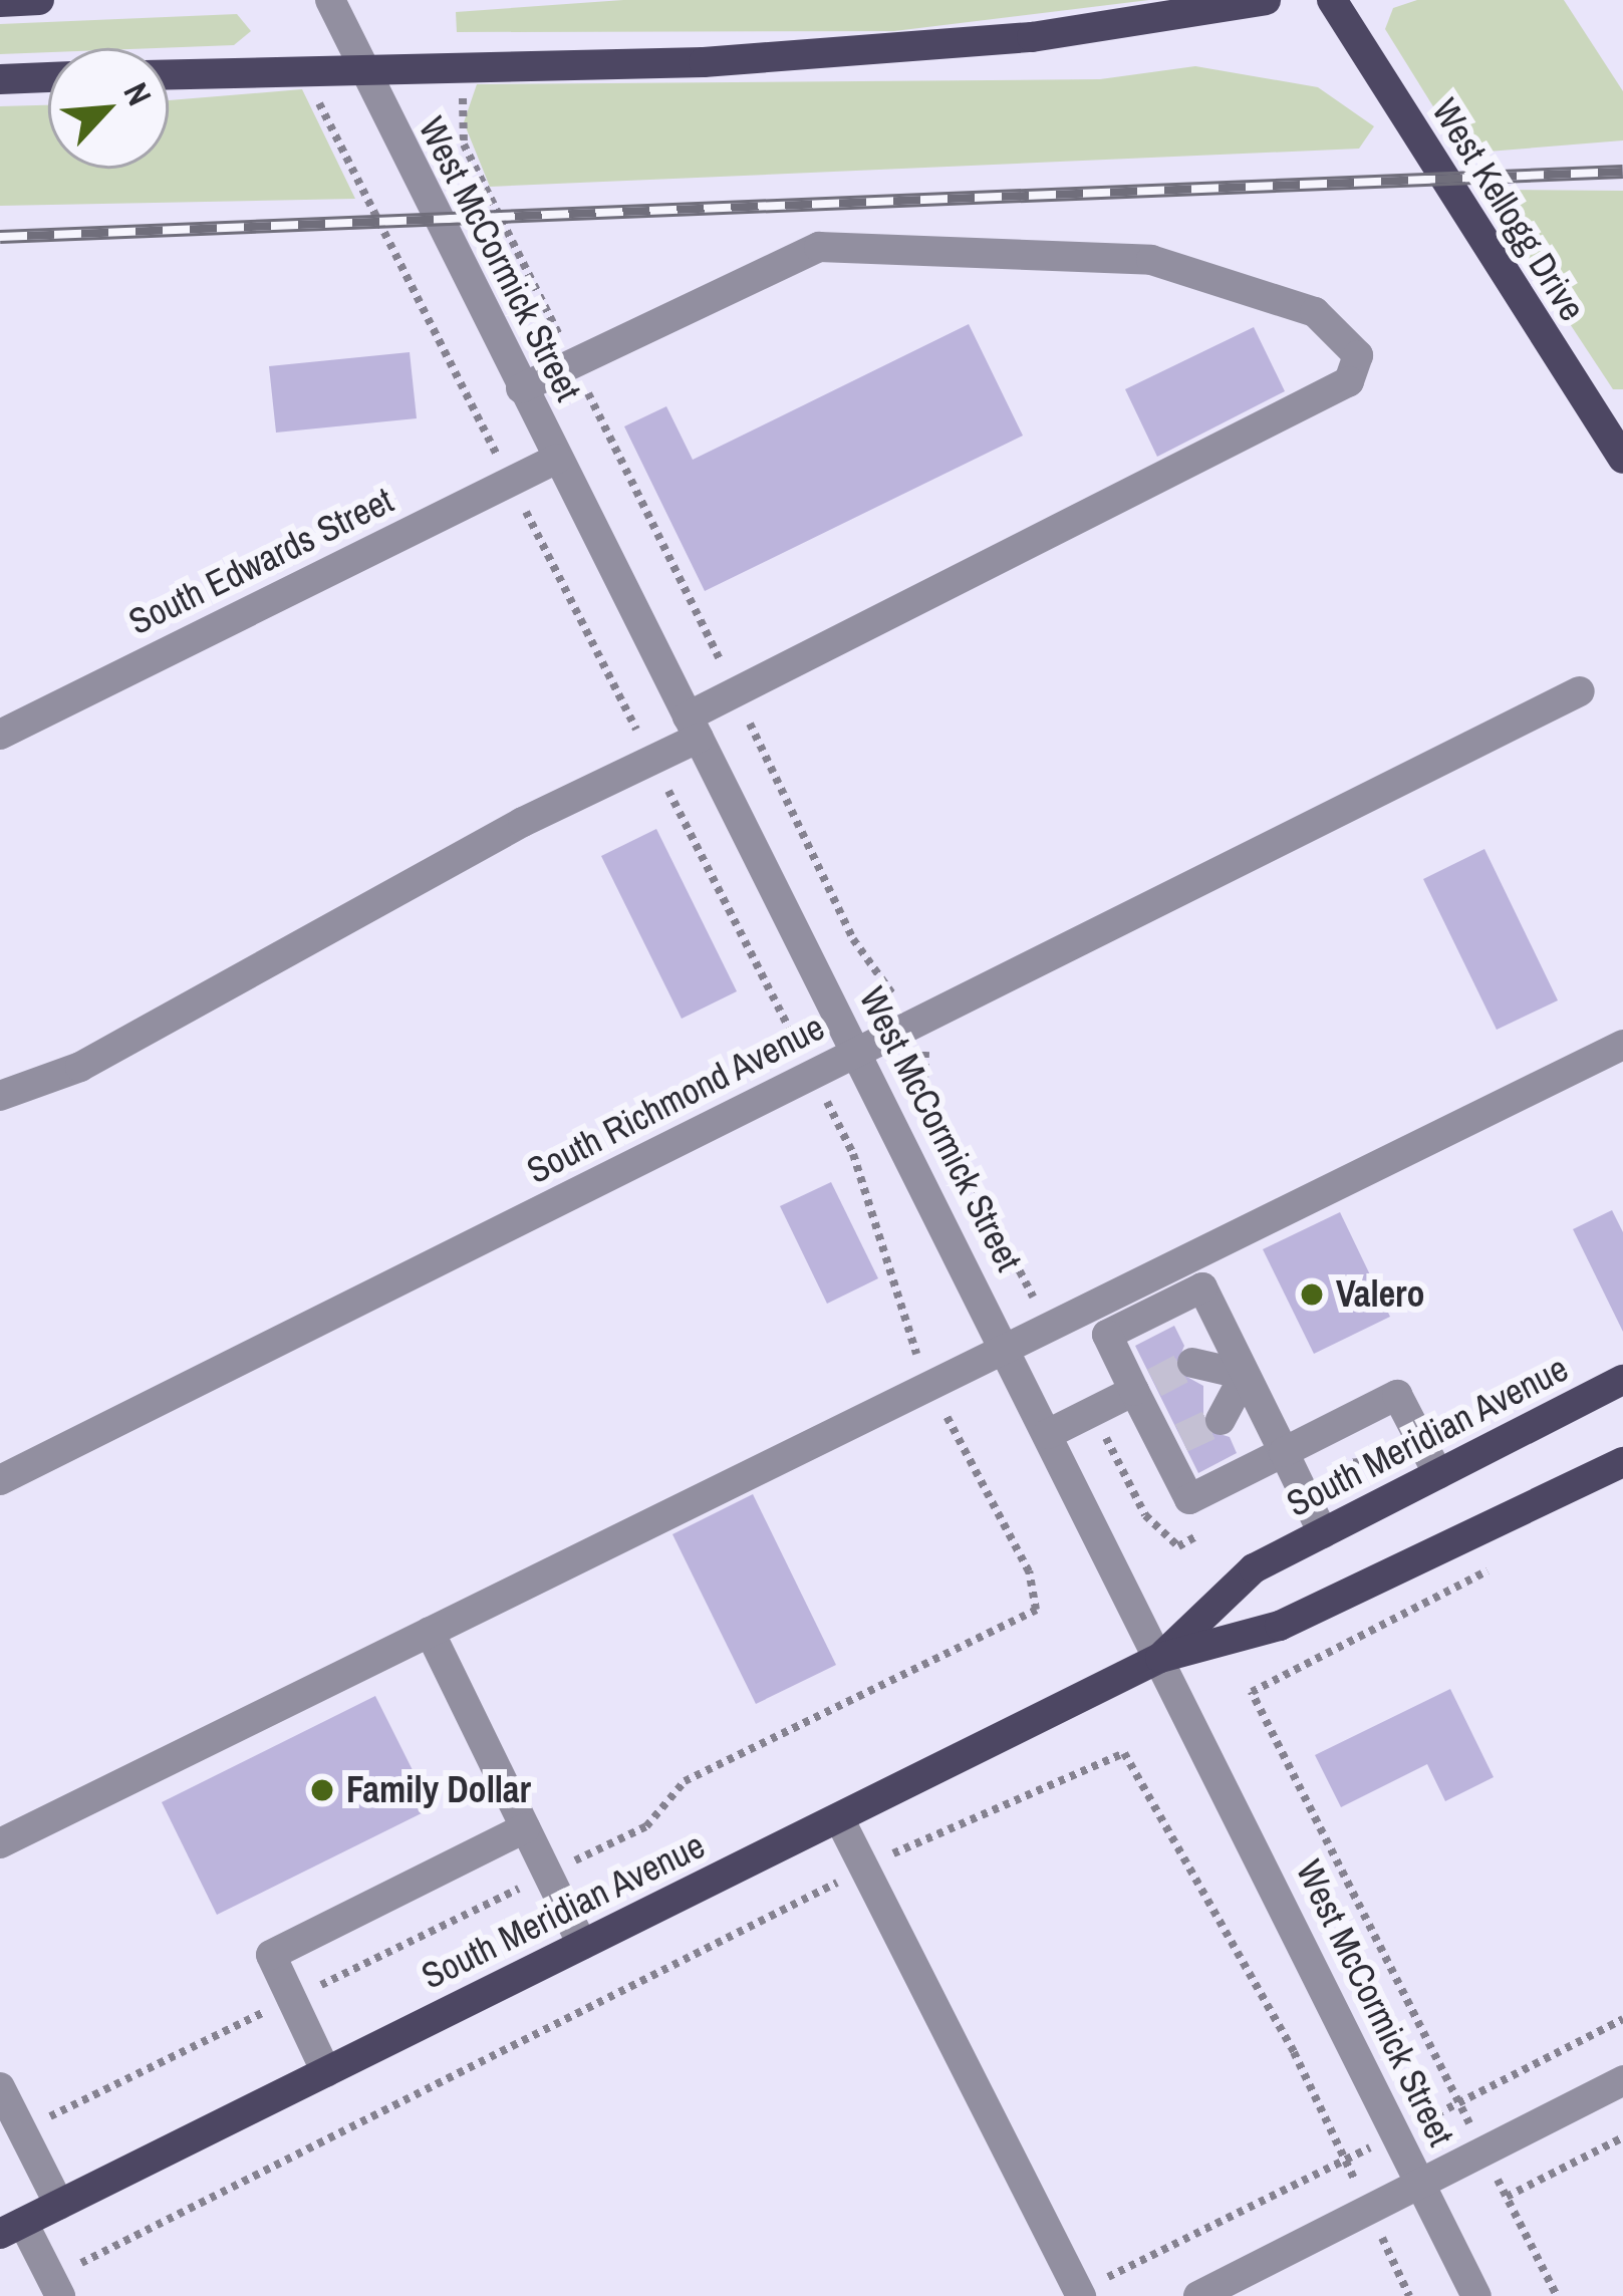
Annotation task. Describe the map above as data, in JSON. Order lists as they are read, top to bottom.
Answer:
{
  "streets": {
    "main road": ["West Kellogg Drive", "South Meridian Avenue"],
    "street": ["West McCormick Street", "South Edwards Street", "South Richmond Avenue"]
  },
  "crossings": [
    ["West McCormick Street", "South Edwards Street"],
    ["West McCormick Street", "South Richmond Avenue"],
    ["West McCormick Street", "South Meridian Avenue"]
  ],
  "places": ["Valero", "Family Dollar"],
  "north": "top right"
}
